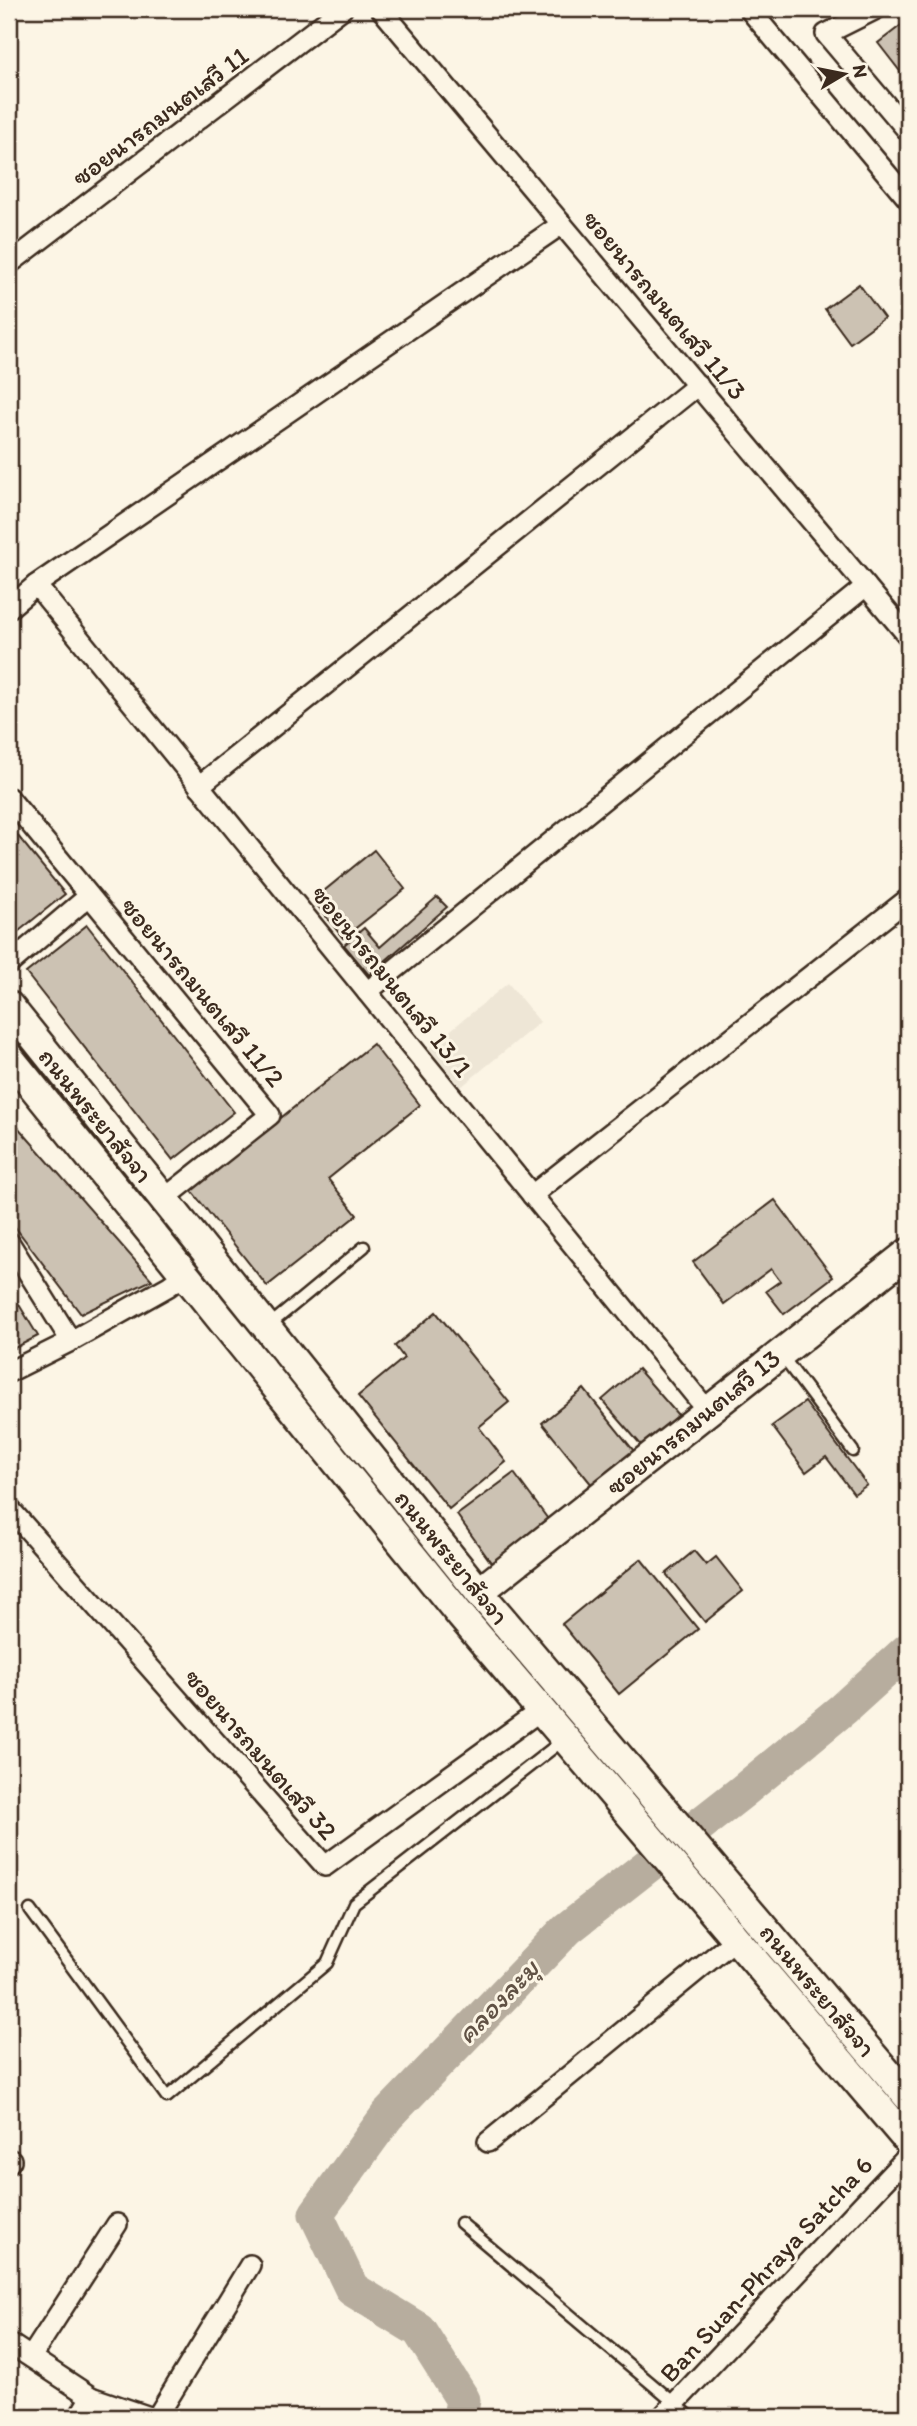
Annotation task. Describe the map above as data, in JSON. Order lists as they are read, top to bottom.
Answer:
{
  "streets": {
    "main road": ["ถนนพระยาสัจจา", "ซอยนารถมนตเสวี 13"],
    "street": [
      "ซอยนารถมนตเสวี 11",
      "ซอยนารถมนตเสวี 11/3",
      "ซอยนารถมนตเสวี 13/1",
      "ซอยนารถมนตเสวี 11/2",
      "ซอยนารถมนตเสวี 32",
      "Ban Suan-Phraya Satcha 6"
    ]
  },
  "crossings": [
    ["ซอยนารถมนตเสวี 13/1", "ซอยนารถมนตเสวี 13"],
    ["ซอยนารถมนตเสวี 11/2", "ถนนพระยาสัจจา"],
    ["ถนนพระยาสัจจา", "ซอยนารถมนตเสวี 13"],
    ["ถนนพระยาสัจจา", "ซอยนารถมนตเสวี 32"]
  ],
  "water": ["คลองละมุ"],
  "north": "right"
}
